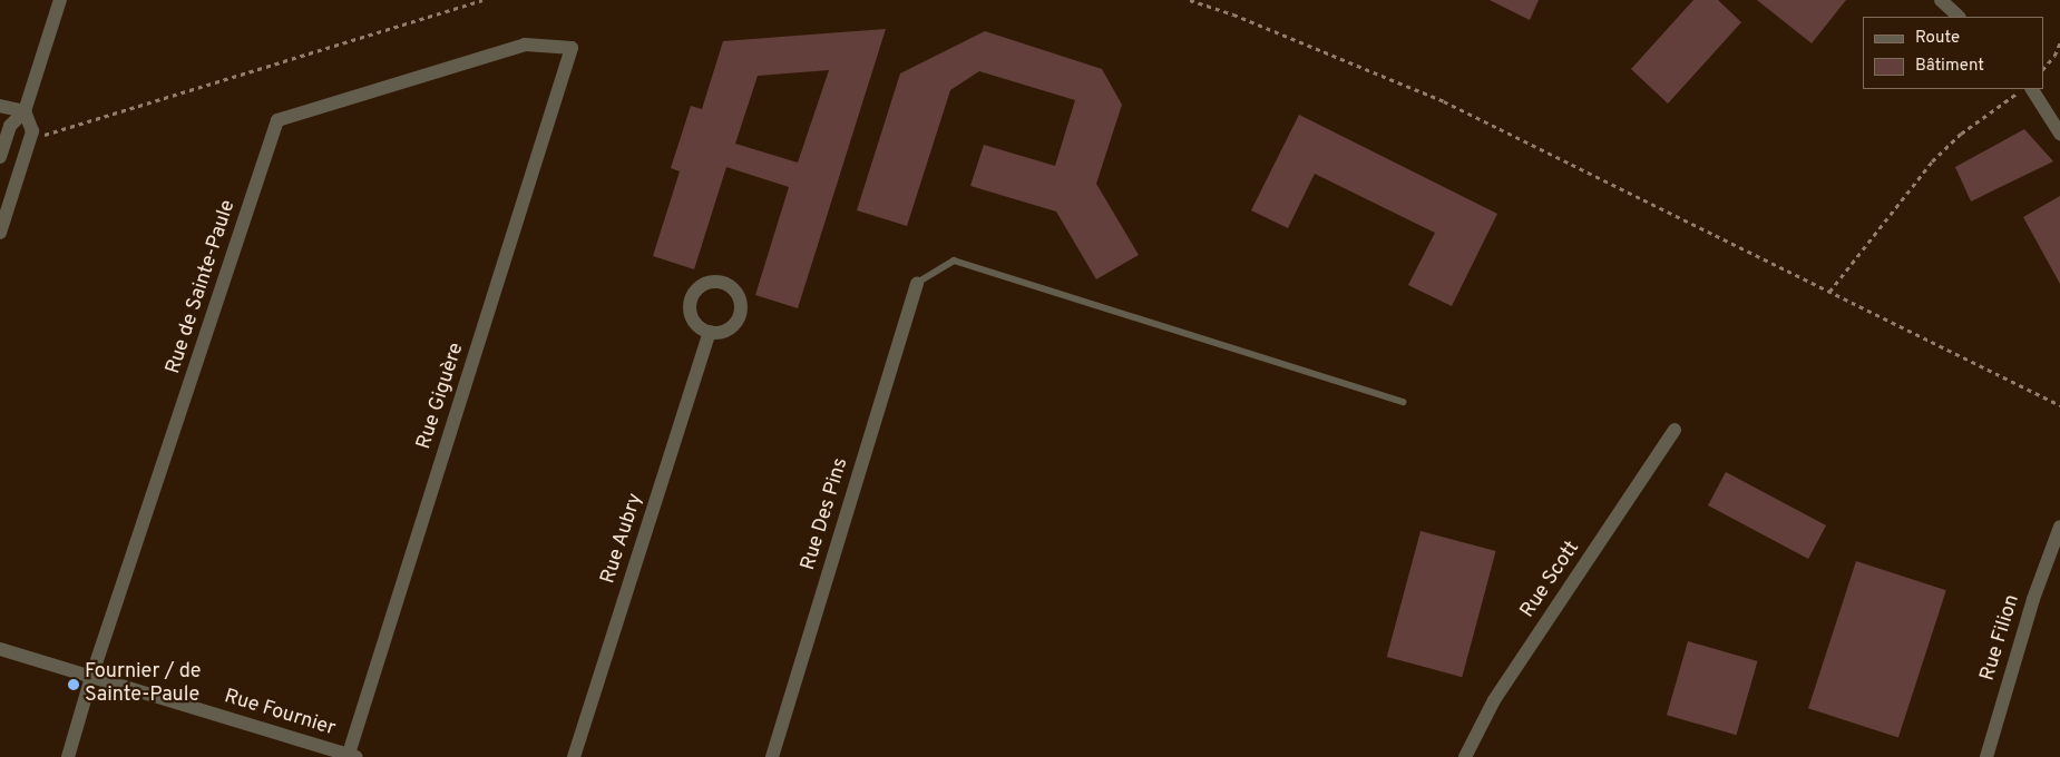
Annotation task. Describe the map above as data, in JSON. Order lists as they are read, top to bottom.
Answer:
{
  "streets": {
    "street": [
      "Rue de Sainte-Paule",
      "Rue Giguère",
      "Rue Des Pins",
      "Rue Aubry",
      "Rue Scott",
      "Rue Filion",
      "Rue Fournier"
    ]
  },
  "crossings": [
    ["Rue de Sainte-Paule", "Rue Giguère"],
    ["Rue de Sainte-Paule", "Rue Fournier"],
    ["Rue Giguère", "Rue Fournier"]
  ],
  "places": ["Fournier / de Sainte-Paule"],
  "legend": ["Route", "Bâtiment"]
}
